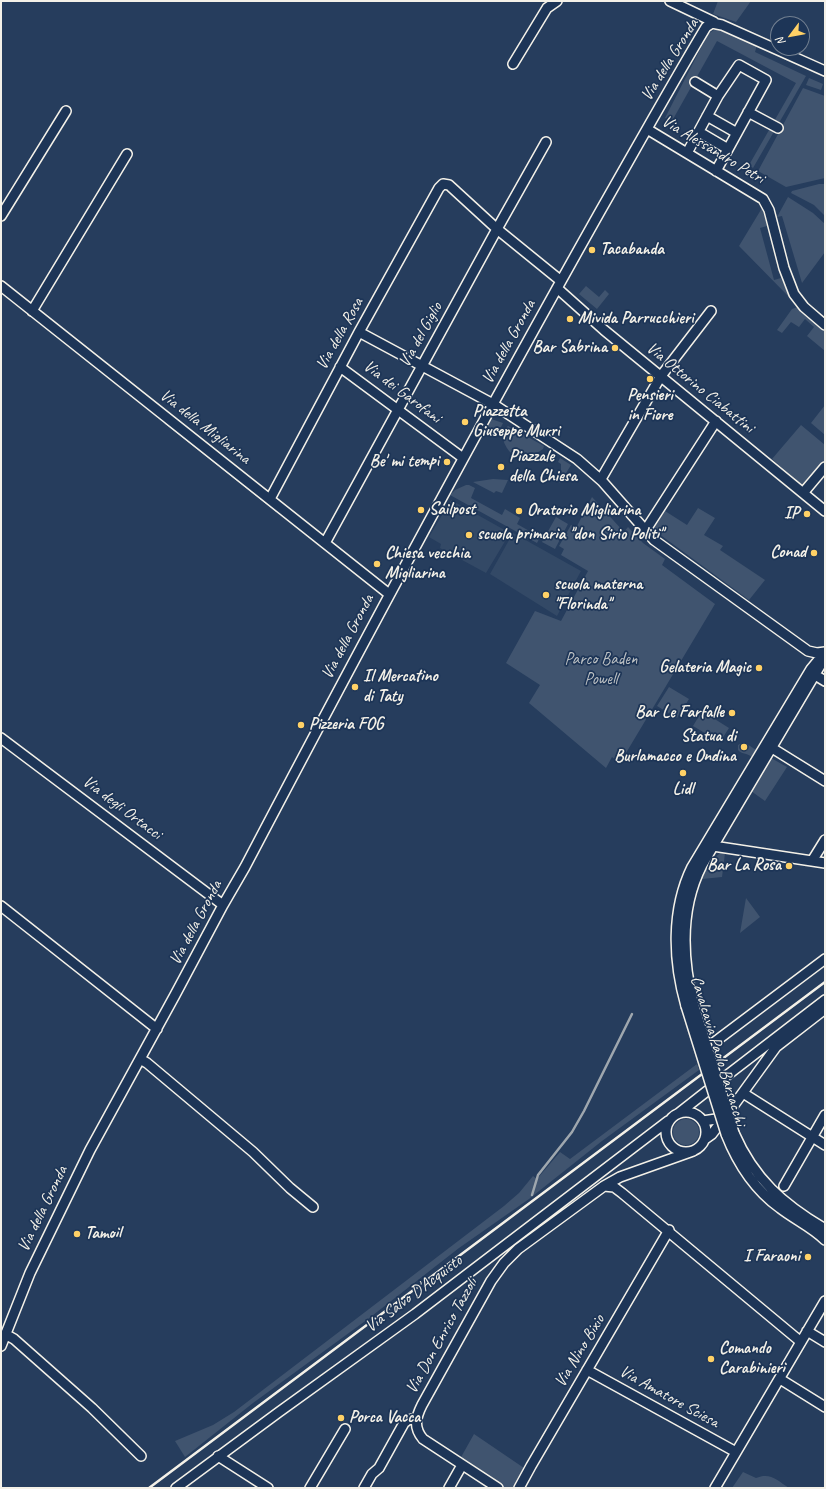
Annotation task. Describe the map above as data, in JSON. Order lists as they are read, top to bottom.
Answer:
{
  "streets": {
    "street": [
      "Via della Gronda",
      "Via Alessandro Petri",
      "Via della Rosa",
      "Via del Giglio",
      "Via Ottorino Ciabattini",
      "Via dei Garofani",
      "Via della Migliarina",
      "Via degli Ortacci",
      "Cavalcavia Paolo Barsacchi",
      "Via Salvo D'Acquisto",
      "Via Don Enrico Tazzoli",
      "Via Nino Bixio",
      "Via Amatore Sciesa"
    ]
  },
  "crossings": [
    ["Via della Gronda", "Via Alessandro Petri"],
    ["Via della Gronda", "Via Ottorino Ciabattini"],
    ["Via della Gronda", "Via dei Garofani"],
    ["Via della Gronda", "Via della Migliarina"],
    ["Via della Gronda", "Via degli Ortacci"],
    ["Via della Rosa", "Via Ottorino Ciabattini"],
    ["Via della Rosa", "Via dei Garofani"],
    ["Via della Rosa", "Via della Migliarina"],
    ["Via del Giglio", "Via Ottorino Ciabattini"],
    ["Via del Giglio", "Via dei Garofani"],
    ["Via del Giglio", "Via della Migliarina"],
    ["Via Salvo D'Acquisto", "Via Don Enrico Tazzoli"],
    ["Via Nino Bixio", "Via Amatore Sciesa"]
  ],
  "parks": ["Parco Baden Powell"],
  "places": [
    "Tacabanda",
    "Mivida Parrucchieri",
    "Bar Sabrina",
    "Pensieri in Fiore",
    "Piazzetta Giuseppe Murri",
    "Be' mi tempi",
    "Piazzale della Chiesa",
    "Sailpost",
    "Oratorio Migliarina",
    "IP",
    "scuola primaria \"don Sirio Politi\"",
    "Conad",
    "Chiesa vecchia Migliarina",
    "scuola materna \"Florinda\"",
    "Gelateria Magic",
    "Il Mercatino di Taty",
    "Bar Le Farfalle",
    "Pizzeria FOG",
    "Statua di Burlamacco e Ondina",
    "Lidl",
    "Bar La Rosa",
    "Tamoil",
    "I Faraoni",
    "Comando Carabinieri",
    "Porca Vacca"
  ],
  "north": "bottom left"
}
